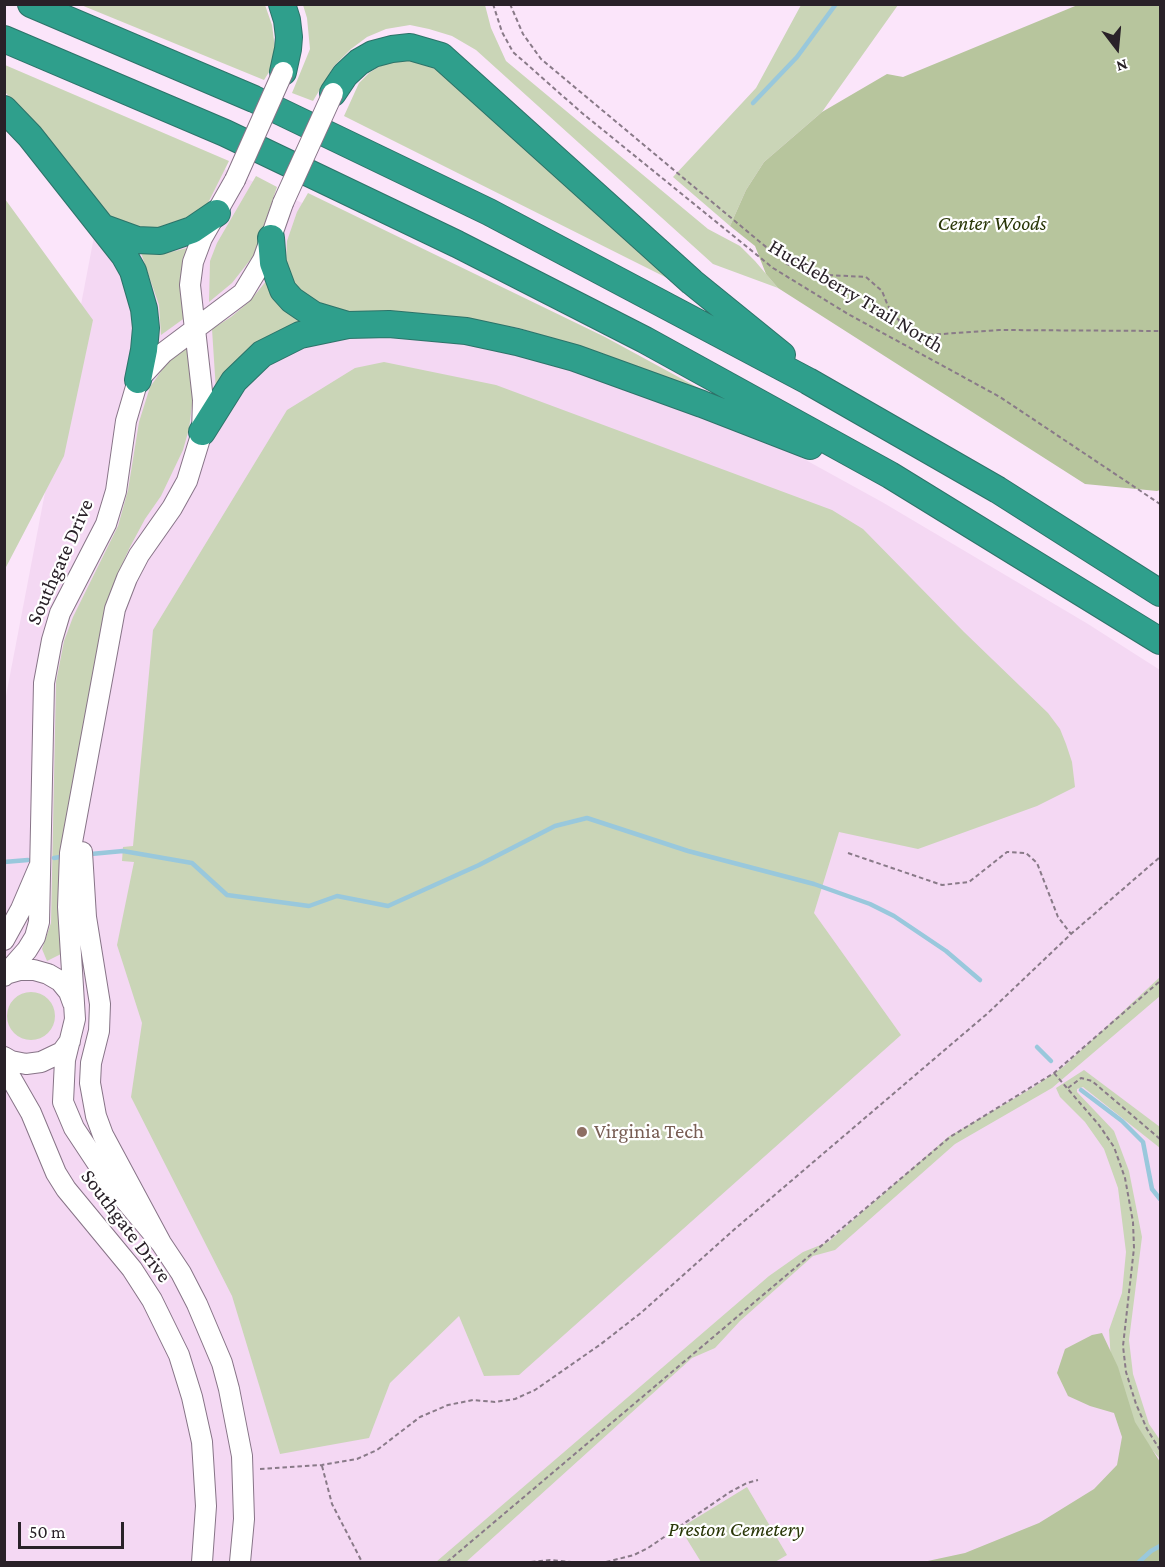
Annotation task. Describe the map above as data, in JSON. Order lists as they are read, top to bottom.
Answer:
{
  "streets": {
    "main road": ["Southgate Drive"],
    "path": ["Huckleberry Trail North"]
  },
  "parks": ["Center Woods", "Preston Cemetery"],
  "places": ["Virginia Tech"],
  "scale_bar": "50 m",
  "north": "bottom"
}
